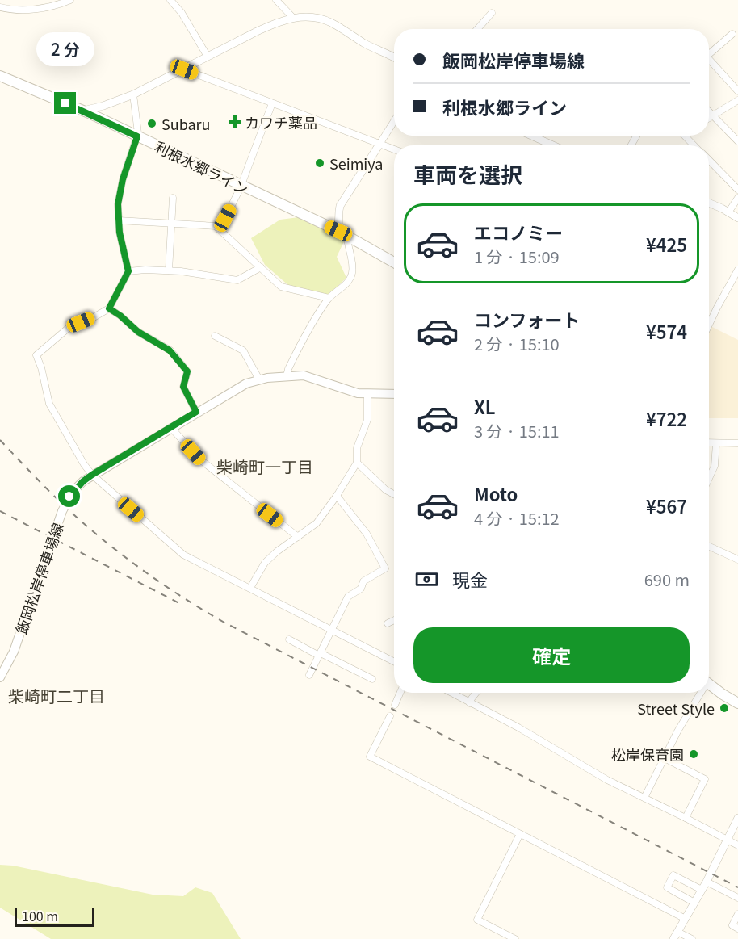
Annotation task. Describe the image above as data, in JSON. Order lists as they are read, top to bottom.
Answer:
{
  "streets": {
    "highway": ["利根水郷ライン"],
    "main road": ["飯岡松岸停車場線"]
  },
  "districts": ["柴崎町一丁目", "柴崎町二丁目"],
  "places": {
    "health": ["カワチ薬品"],
    "other": [
      "Subaru",
      "Seimiya",
      "Street Style",
      "松岸保育園"
    ]
  },
  "scale_bar": "100 m",
  "page": {
    "banner": ["飯岡松岸停車場線", "利根水郷ライン"],
    "bubble": "2 分",
    "heading": "車両を選択",
    "list": [
      {
        "name": "エコノミー",
        "note": "1 分 · 15:09",
        "value": "¥425"
      },
      {
        "name": "コンフォート",
        "note": "2 分 · 15:10",
        "value": "¥574"
      },
      {
        "name": "XL",
        "note": "3 分 · 15:11",
        "value": "¥722"
      },
      {
        "name": "Moto",
        "note": "4 分 · 15:12",
        "value": "¥567"
      }
    ],
    "pay": ["現金", "690 m"],
    "buttons": "確定",
    "scale": "100 m"
  }
}
